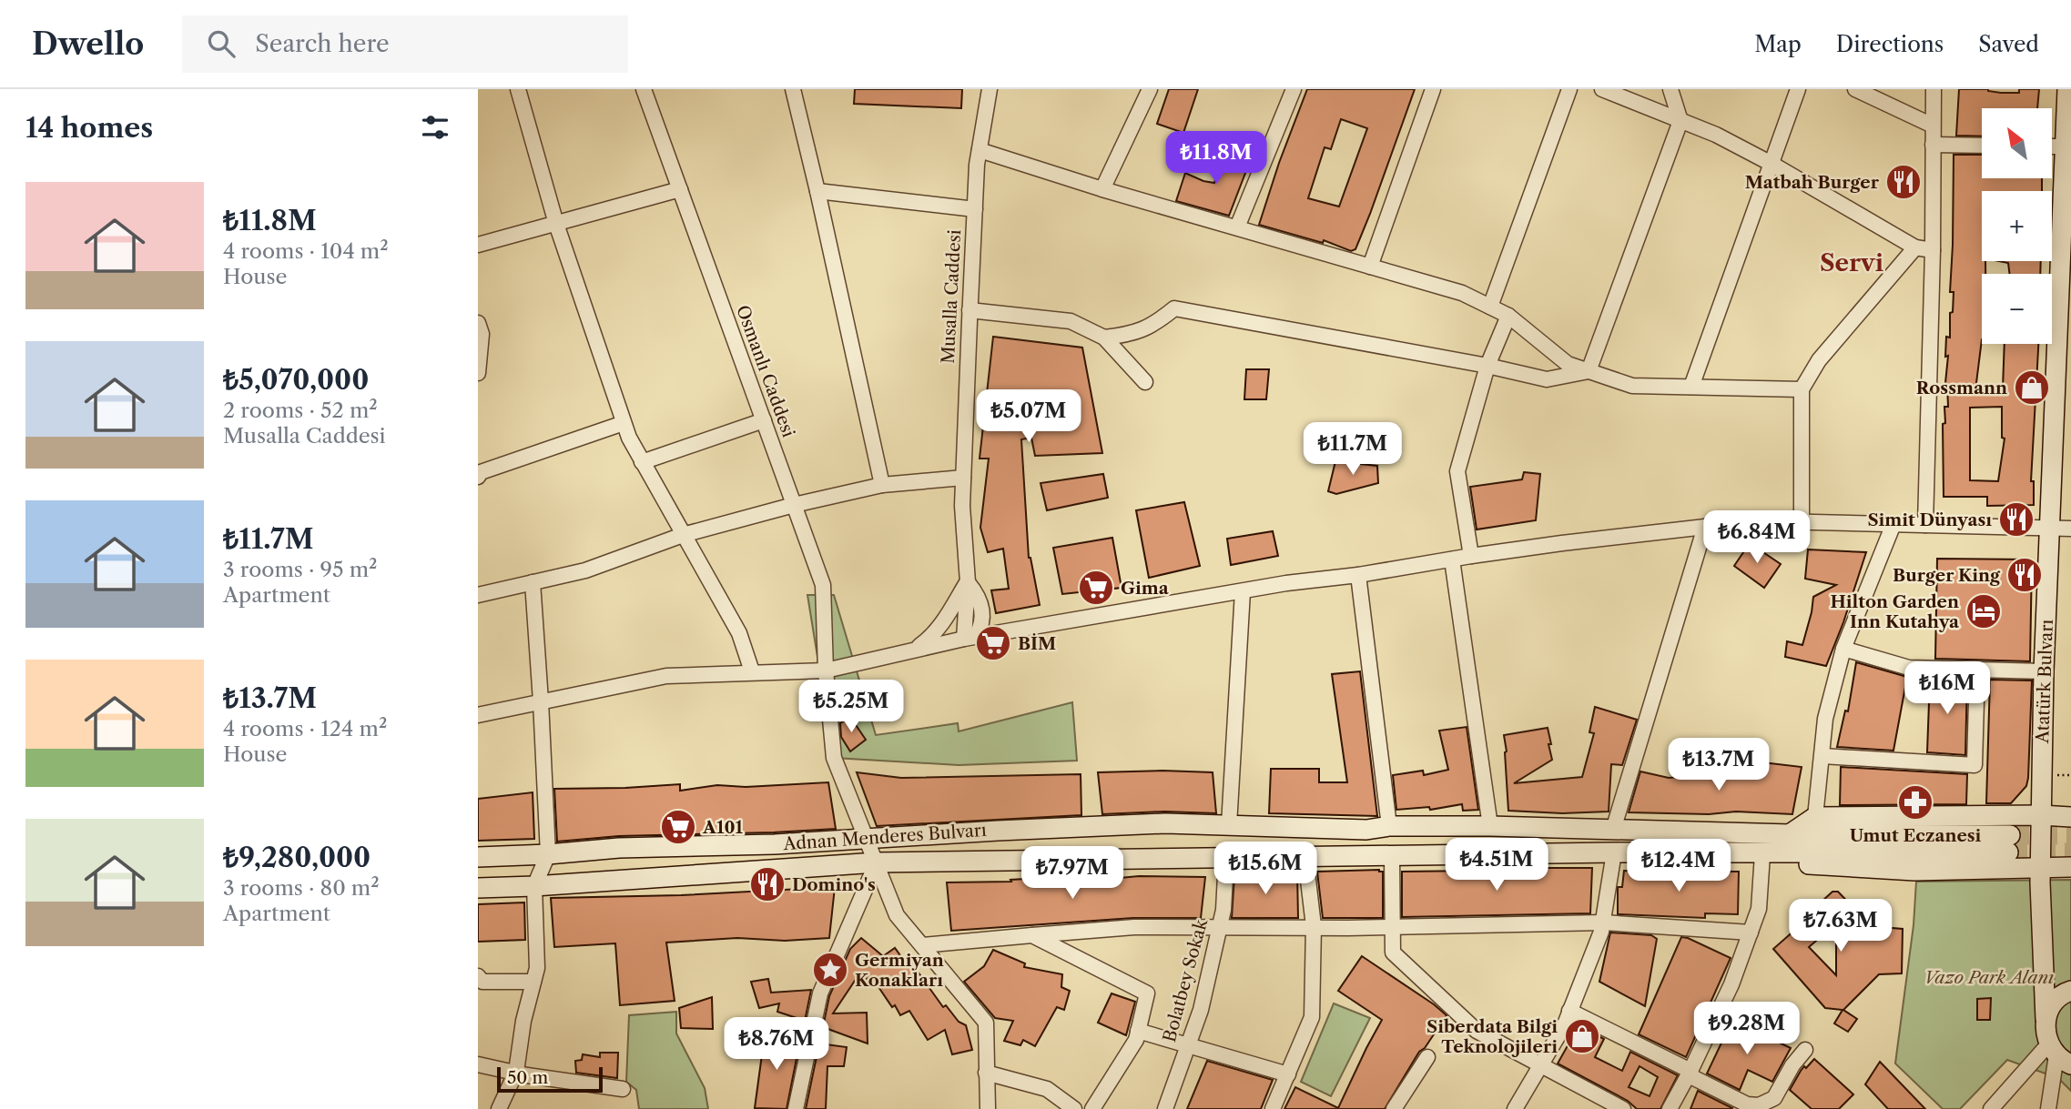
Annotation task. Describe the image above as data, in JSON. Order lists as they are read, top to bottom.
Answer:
{
  "streets": {
    "main road": ["Atatürk Bulvarı", "Adnan Menderes Bulvarı"],
    "street": ["Musalla Caddesi", "Osmanlı Caddesi", "Bolatbey Sokak"]
  },
  "crossings": [
    ["Osmanlı Caddesi", "Adnan Menderes Bulvarı"],
    ["Adnan Menderes Bulvarı", "Bolatbey Sokak"]
  ],
  "districts": ["Servi"],
  "parks": ["Vazo Park Alanı"],
  "places": {
    "restaurant": [
      "Matbah Burger",
      "Simit Dünyası",
      "Burger King",
      "Domino's"
    ],
    "shop": ["Rossmann", "Siberdata Bilgi Teknolojileri"],
    "supermarket": ["Gima", "BİM", "A101"],
    "hotel": ["Hilton Garden Inn Kutahya"],
    "pharmacy": ["Umut Eczanesi"],
    "place": ["Germiyan Konakları"]
  },
  "scale_bar": "50 m",
  "north": "top left",
  "page": {
    "header": "Dwello",
    "search": "Search here",
    "nav": ["Map", "Directions", "Saved"],
    "heading": "14 homes",
    "map_buttons": ["+", "−"],
    "price": [
      "₺11.8M",
      "₺5.07M",
      "₺11.7M",
      "₺6.84M",
      "₺16M",
      "₺5.25M",
      "₺13.7M",
      "₺4.51M",
      "₺12.4M",
      "₺15.6M",
      "₺7.97M",
      "₺7.63M",
      "₺9.28M",
      "₺8.76M"
    ],
    "list": [
      {
        "name": "₺11.8M",
        "note": "4 rooms · 104 m² · House"
      },
      {
        "name": "₺5,070,000",
        "note": "2 rooms · 52 m² · Musalla Caddesi"
      },
      {
        "name": "₺11.7M",
        "note": "3 rooms · 95 m² · Apartment"
      },
      {
        "name": "₺13.7M",
        "note": "4 rooms · 124 m² · House"
      },
      {
        "name": "₺9,280,000",
        "note": "3 rooms · 80 m² · Apartment"
      }
    ],
    "scale": "50 m"
  }
}
